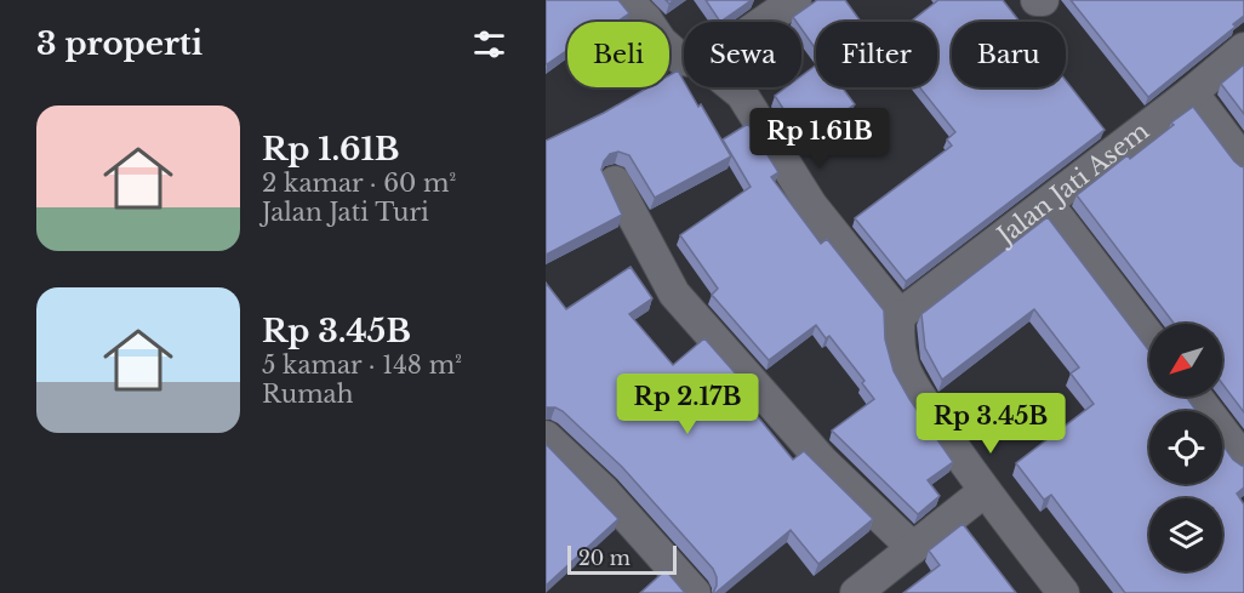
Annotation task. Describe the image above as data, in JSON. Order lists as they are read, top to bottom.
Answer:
{
  "streets": {
    "street": ["Jalan Jati Asem"]
  },
  "scale_bar": "20 m",
  "north": "bottom left",
  "page": {
    "heading": "3 properti",
    "chip": [
      "Beli",
      "Sewa",
      "Filter",
      "Baru"
    ],
    "list": [
      {
        "name": "Rp 1.61B",
        "note": "2 kamar · 60 m² · Jalan Jati Turi"
      },
      {
        "name": "Rp 3.45B",
        "note": "5 kamar · 148 m² · Rumah"
      }
    ],
    "price": ["Rp 1.61B", "Rp 2.17B", "Rp 3.45B"],
    "scale": "20 m"
  }
}
